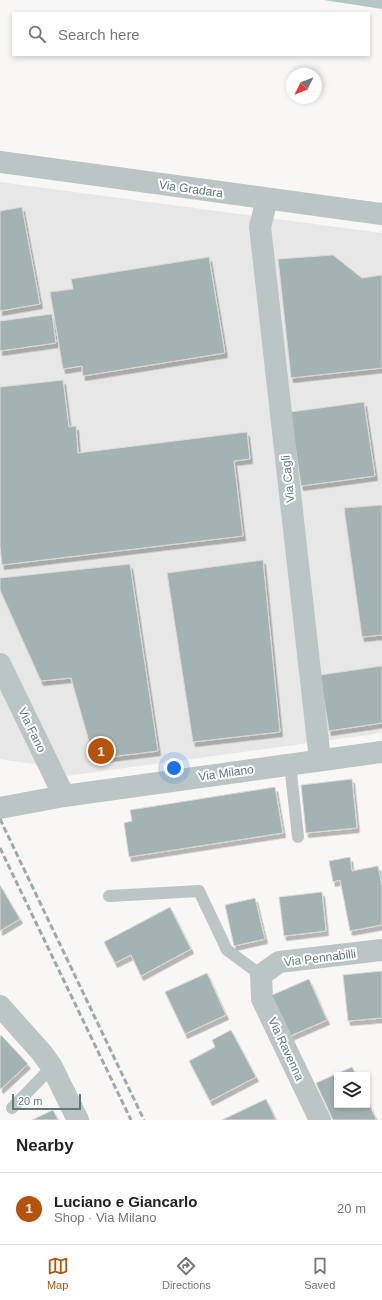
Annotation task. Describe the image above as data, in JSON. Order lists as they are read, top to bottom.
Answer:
{
  "streets": {
    "street": [
      "Via Gradara",
      "Via Cagli",
      "Via Fano",
      "Via Milano",
      "Via Pennabilli",
      "Via Ravenna"
    ]
  },
  "crossings": [
    ["Via Gradara", "Via Cagli"],
    ["Via Cagli", "Via Milano"],
    ["Via Fano", "Via Milano"],
    ["Via Pennabilli", "Via Ravenna"]
  ],
  "scale_bar": "20 m",
  "north": "bottom left",
  "page": {
    "search": "Search here",
    "pins": "1",
    "scale": "20 m",
    "heading": "Nearby",
    "list": [
      {
        "mark": "1",
        "name": "Luciano e Giancarlo",
        "note": "Shop · Via Milano",
        "value": "20 m"
      }
    ],
    "nav": ["Map", "Directions", "Saved"]
  }
}
